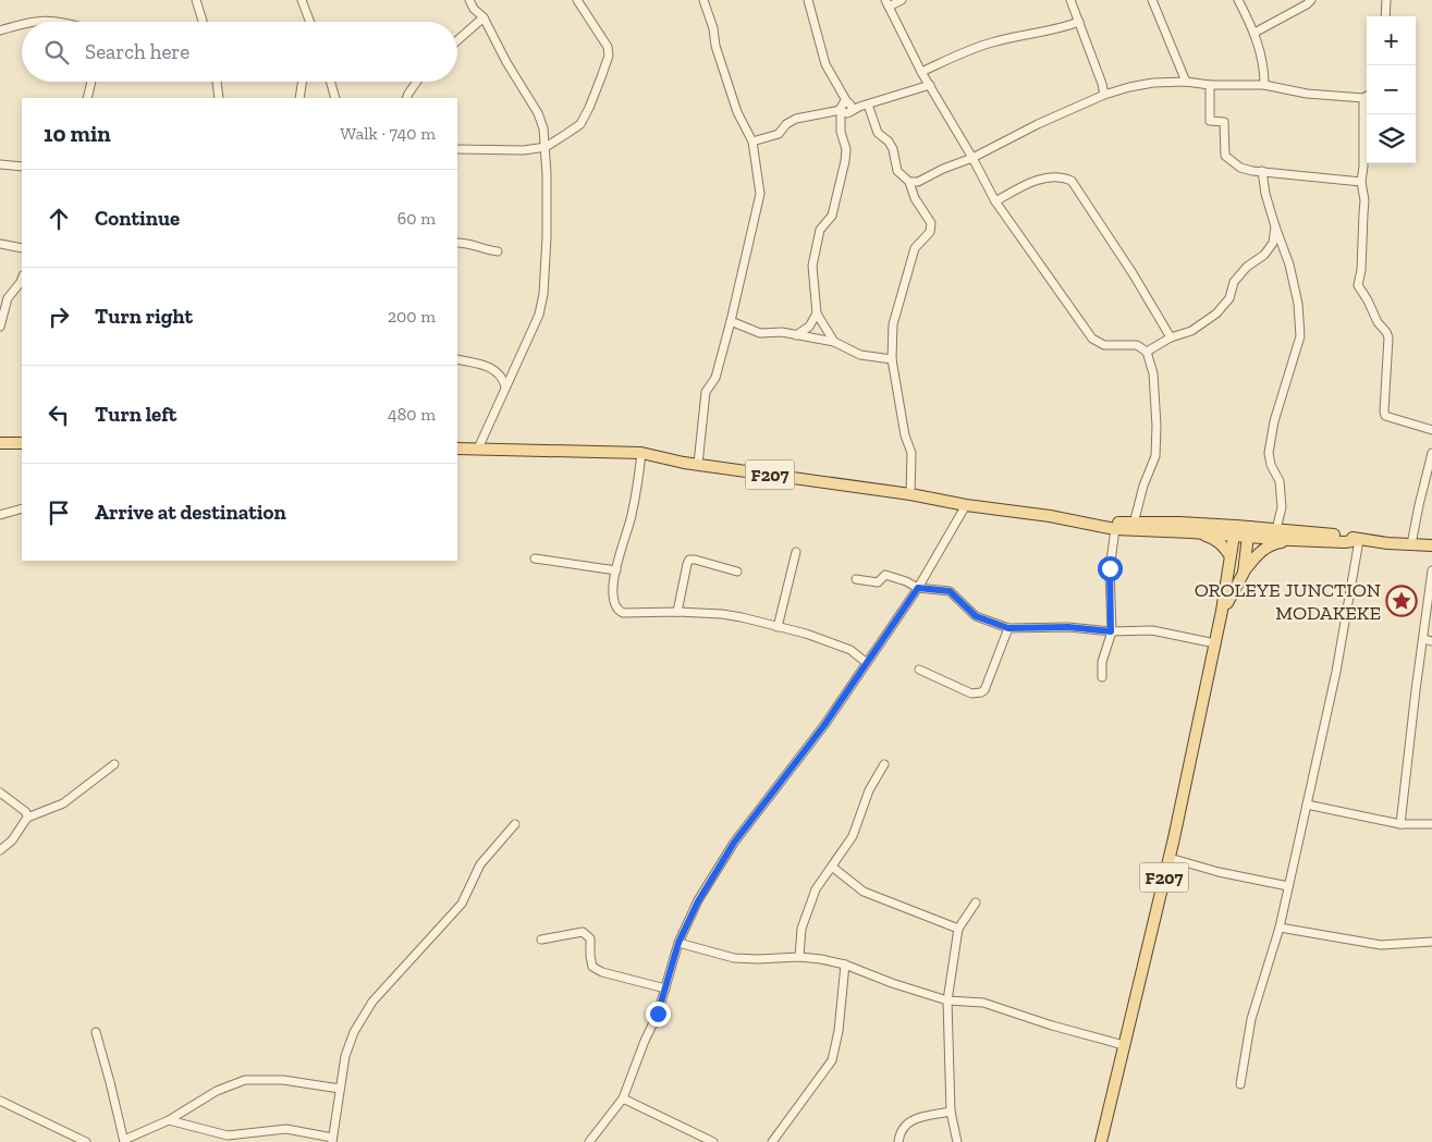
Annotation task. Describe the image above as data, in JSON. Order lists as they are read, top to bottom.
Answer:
{
  "streets": {
    "main road": ["F207"]
  },
  "places": {
    "place": ["OROLEYE JUNCTION MODAKEKE"]
  },
  "page": {
    "map_buttons": ["+", "−"],
    "search": "Search here",
    "heading": ["10 min", "Walk · 740 m"],
    "list": [
      ["Continue", "60 m"],
      ["Turn right", "200 m"],
      ["Turn left", "480 m"],
      "Arrive at destination"
    ]
  }
}
